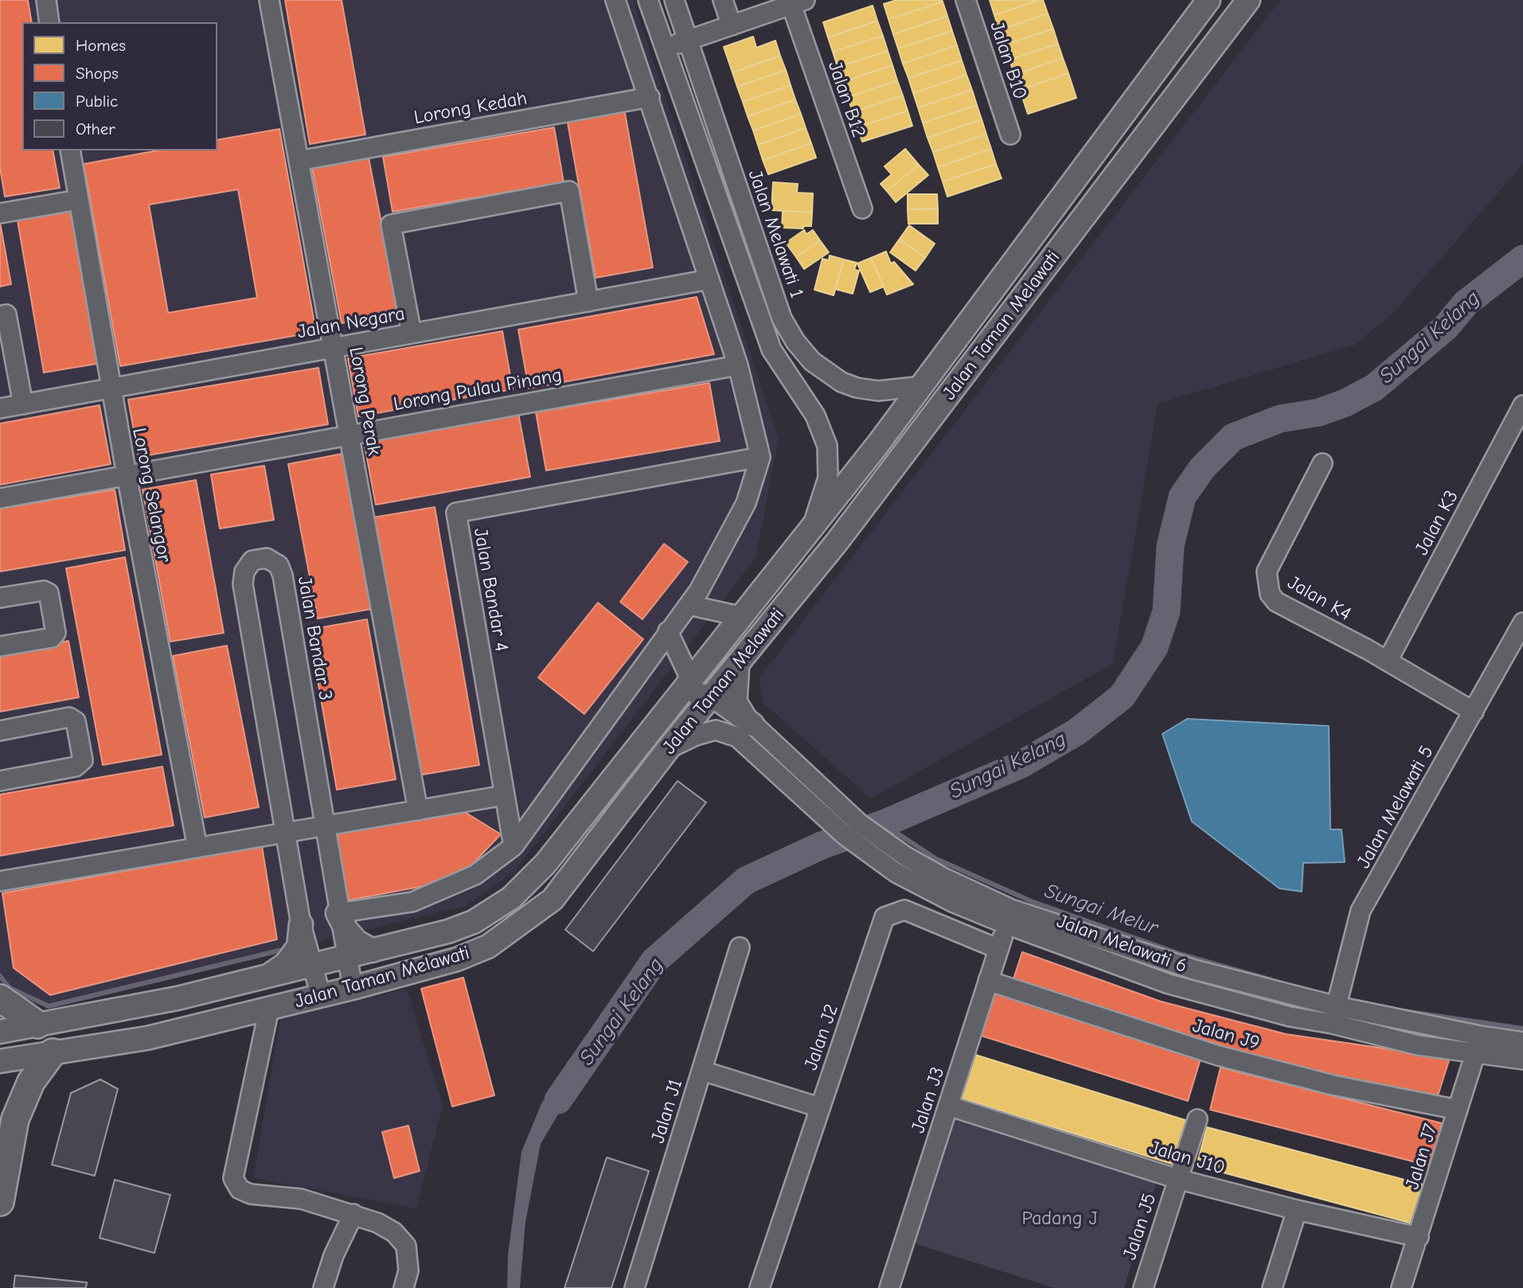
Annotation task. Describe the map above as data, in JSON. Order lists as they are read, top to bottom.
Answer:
{
  "streets": {
    "main road": ["Jalan Taman Melawati"],
    "street": [
      "Jalan B10",
      "Jalan B12",
      "Lorong Kedah",
      "Jalan Melawati 1",
      "Jalan Negara",
      "Lorong Pulau Pinang",
      "Lorong Perak",
      "Lorong Selangor",
      "Jalan K3",
      "Jalan Bandar 4",
      "Jalan K4",
      "Jalan Bandar 3",
      "Jalan Melawati 5",
      "Jalan Melawati 6",
      "Jalan J9",
      "Jalan J2",
      "Jalan J3",
      "Jalan J1",
      "Jalan J7",
      "Jalan J10",
      "Jalan J5"
    ]
  },
  "crossings": [
    ["Lorong Kedah", "Lorong Perak"],
    ["Jalan Melawati 1", "Jalan Taman Melawati"],
    ["Jalan Negara", "Lorong Perak"],
    ["Jalan Negara", "Lorong Selangor"],
    ["Jalan Taman Melawati", "Jalan Bandar 3"],
    ["Jalan Taman Melawati", "Jalan Melawati 6"],
    ["Lorong Pulau Pinang", "Lorong Perak"],
    ["Lorong Pulau Pinang", "Lorong Selangor"],
    ["Jalan K3", "Jalan K4"],
    ["Jalan K4", "Jalan Melawati 5"],
    ["Jalan Melawati 5", "Jalan Melawati 6"],
    ["Jalan Melawati 6", "Jalan J3"],
    ["Jalan Melawati 6", "Jalan J7"],
    ["Jalan J9", "Jalan J3"],
    ["Jalan J9", "Jalan J7"],
    ["Jalan J2", "Jalan J3"],
    ["Jalan J3", "Jalan J10"],
    ["Jalan J7", "Jalan J10"],
    ["Jalan J10", "Jalan J5"]
  ],
  "water": ["Sungai Kelang", "Sungai Melur"],
  "parks": ["Padang J"],
  "legend": [
    "Homes",
    "Shops",
    "Public",
    "Other"
  ]
}
